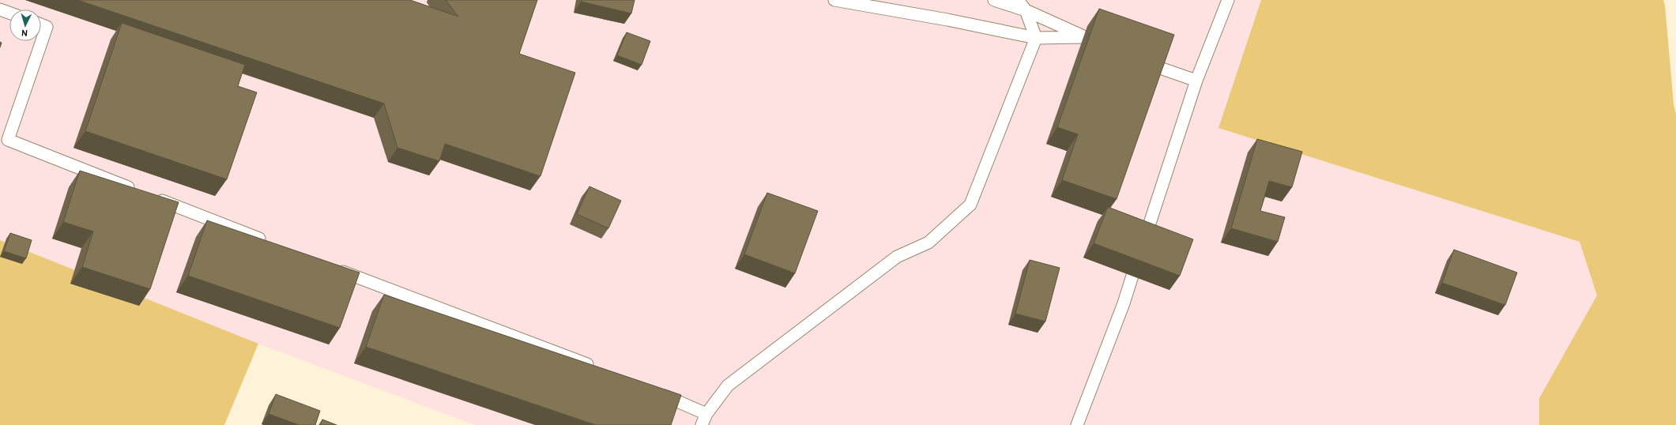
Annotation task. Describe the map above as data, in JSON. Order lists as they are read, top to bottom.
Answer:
{
  "north": "bottom"
}
